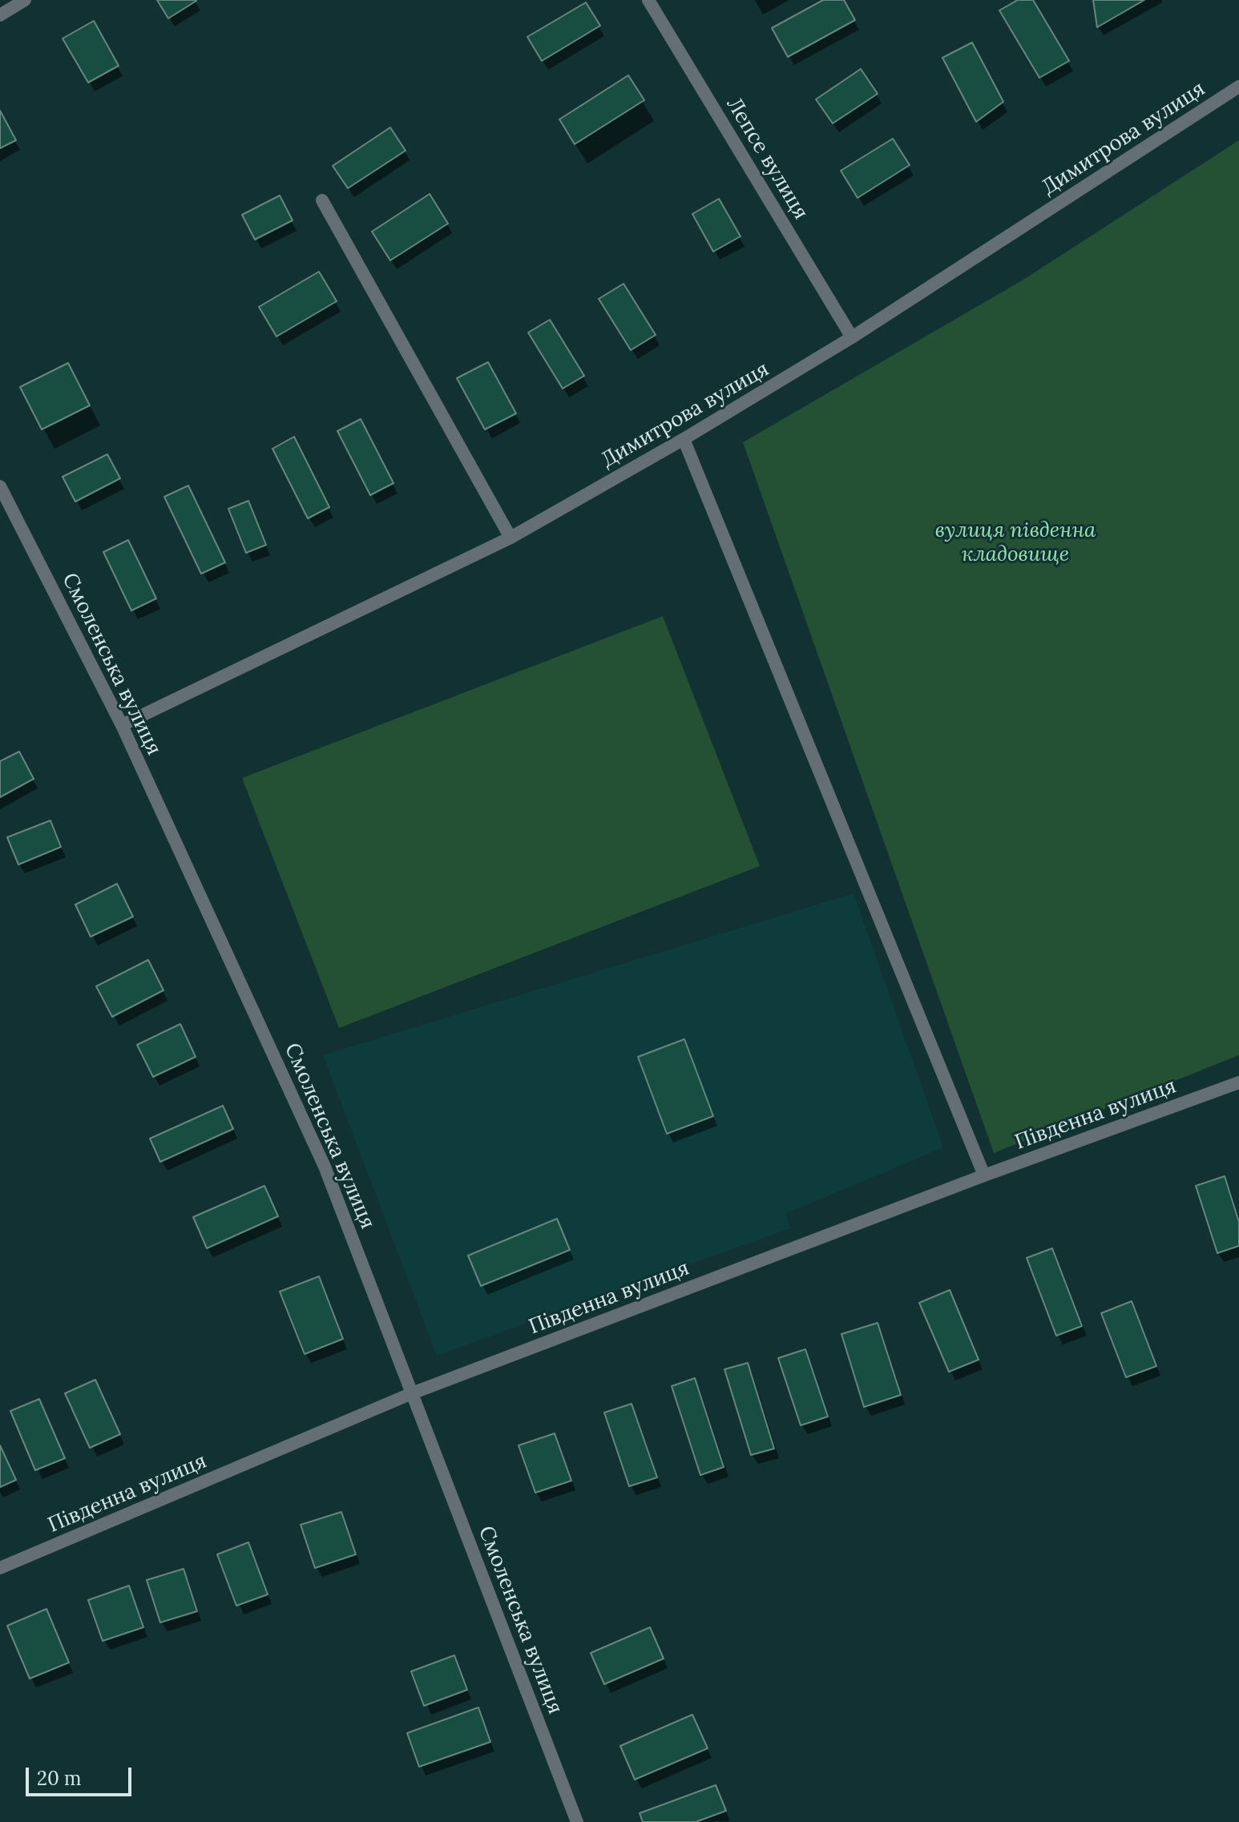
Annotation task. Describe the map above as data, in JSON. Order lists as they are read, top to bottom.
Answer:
{
  "streets": {
    "street": [
      "Димитрова вулиця",
      "Лепсе вулиця",
      "Смоленська вулиця",
      "Південна вулиця"
    ]
  },
  "crossings": [
    ["Димитрова вулиця", "Лепсе вулиця"],
    ["Димитрова вулиця", "Смоленська вулиця"],
    ["Смоленська вулиця", "Південна вулиця"]
  ],
  "parks": ["вулиця південна кладовище"],
  "scale_bar": "20 m"
}
